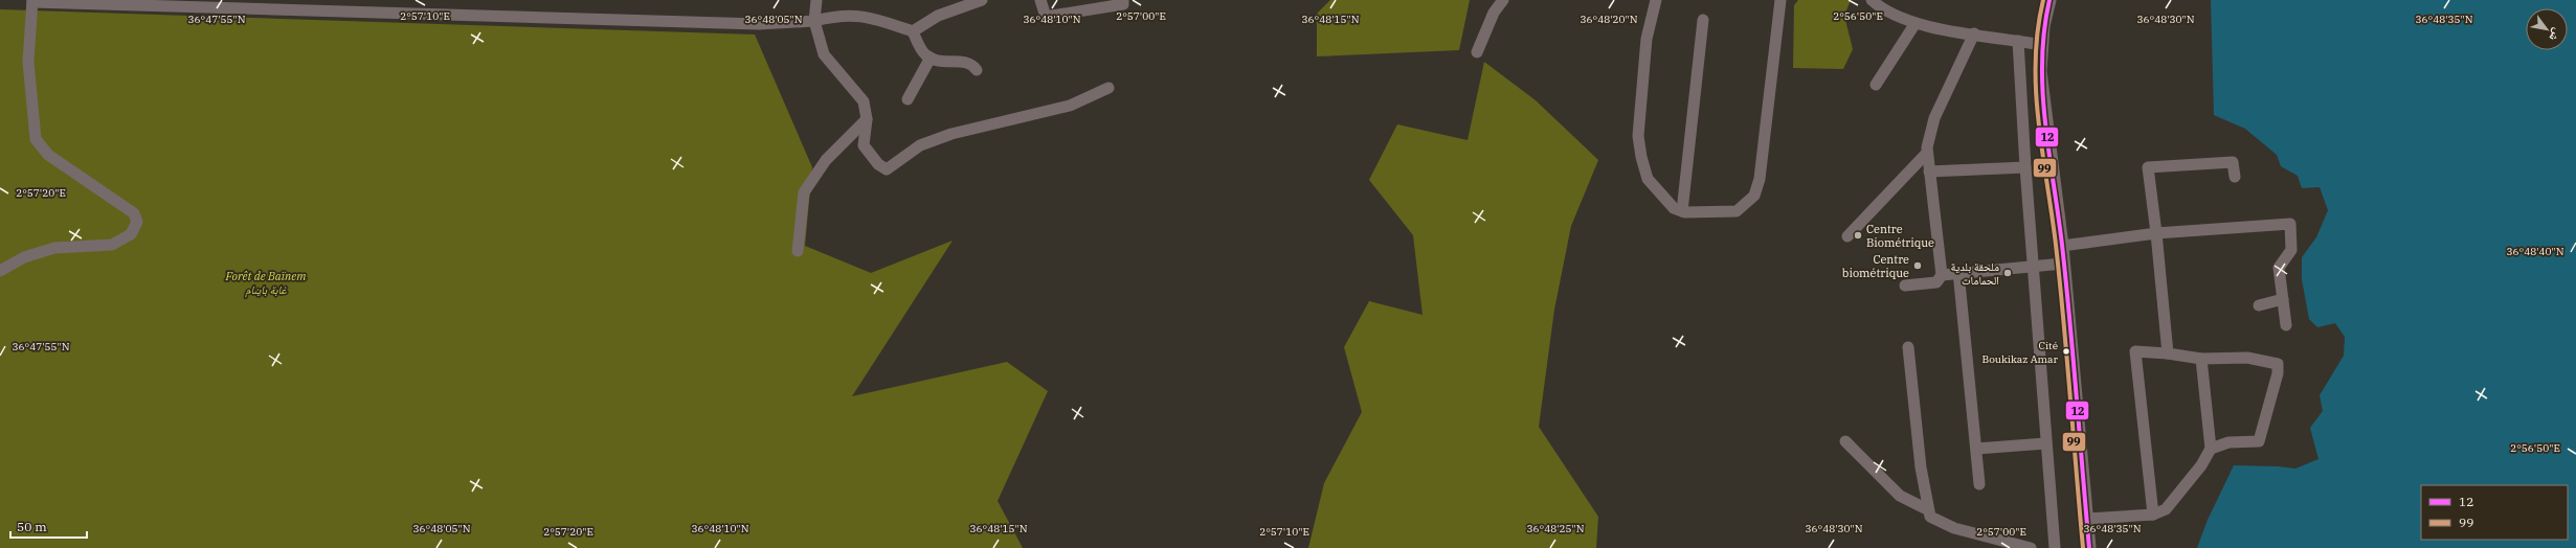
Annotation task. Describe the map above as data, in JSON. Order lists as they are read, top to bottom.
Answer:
{
  "parks": ["Forêt de Baïnem غابة باينام"],
  "places": [
    "Centre Biométrique",
    "Centre biométrique",
    "ملحقة بلدية الحمامات",
    "Cité Boukikaz Amar"
  ],
  "lines": ["transit line 12", "transit line 99"],
  "legend": ["12", "99"],
  "scale_bar": "50 m",
  "north": "bottom right",
  "coordinates": [
    "2°56'50\"E",
    "2°57'10\"E",
    "2°57'00\"E",
    "36°47'55\"N",
    "36°48'05\"N",
    "36°48'10\"N",
    "36°48'15\"N",
    "36°48'20\"N",
    "36°48'30\"N",
    "36°48'35\"N",
    "2°57'20\"E",
    "36°48'40\"N",
    "36°48'25\"N"
  ]
}
